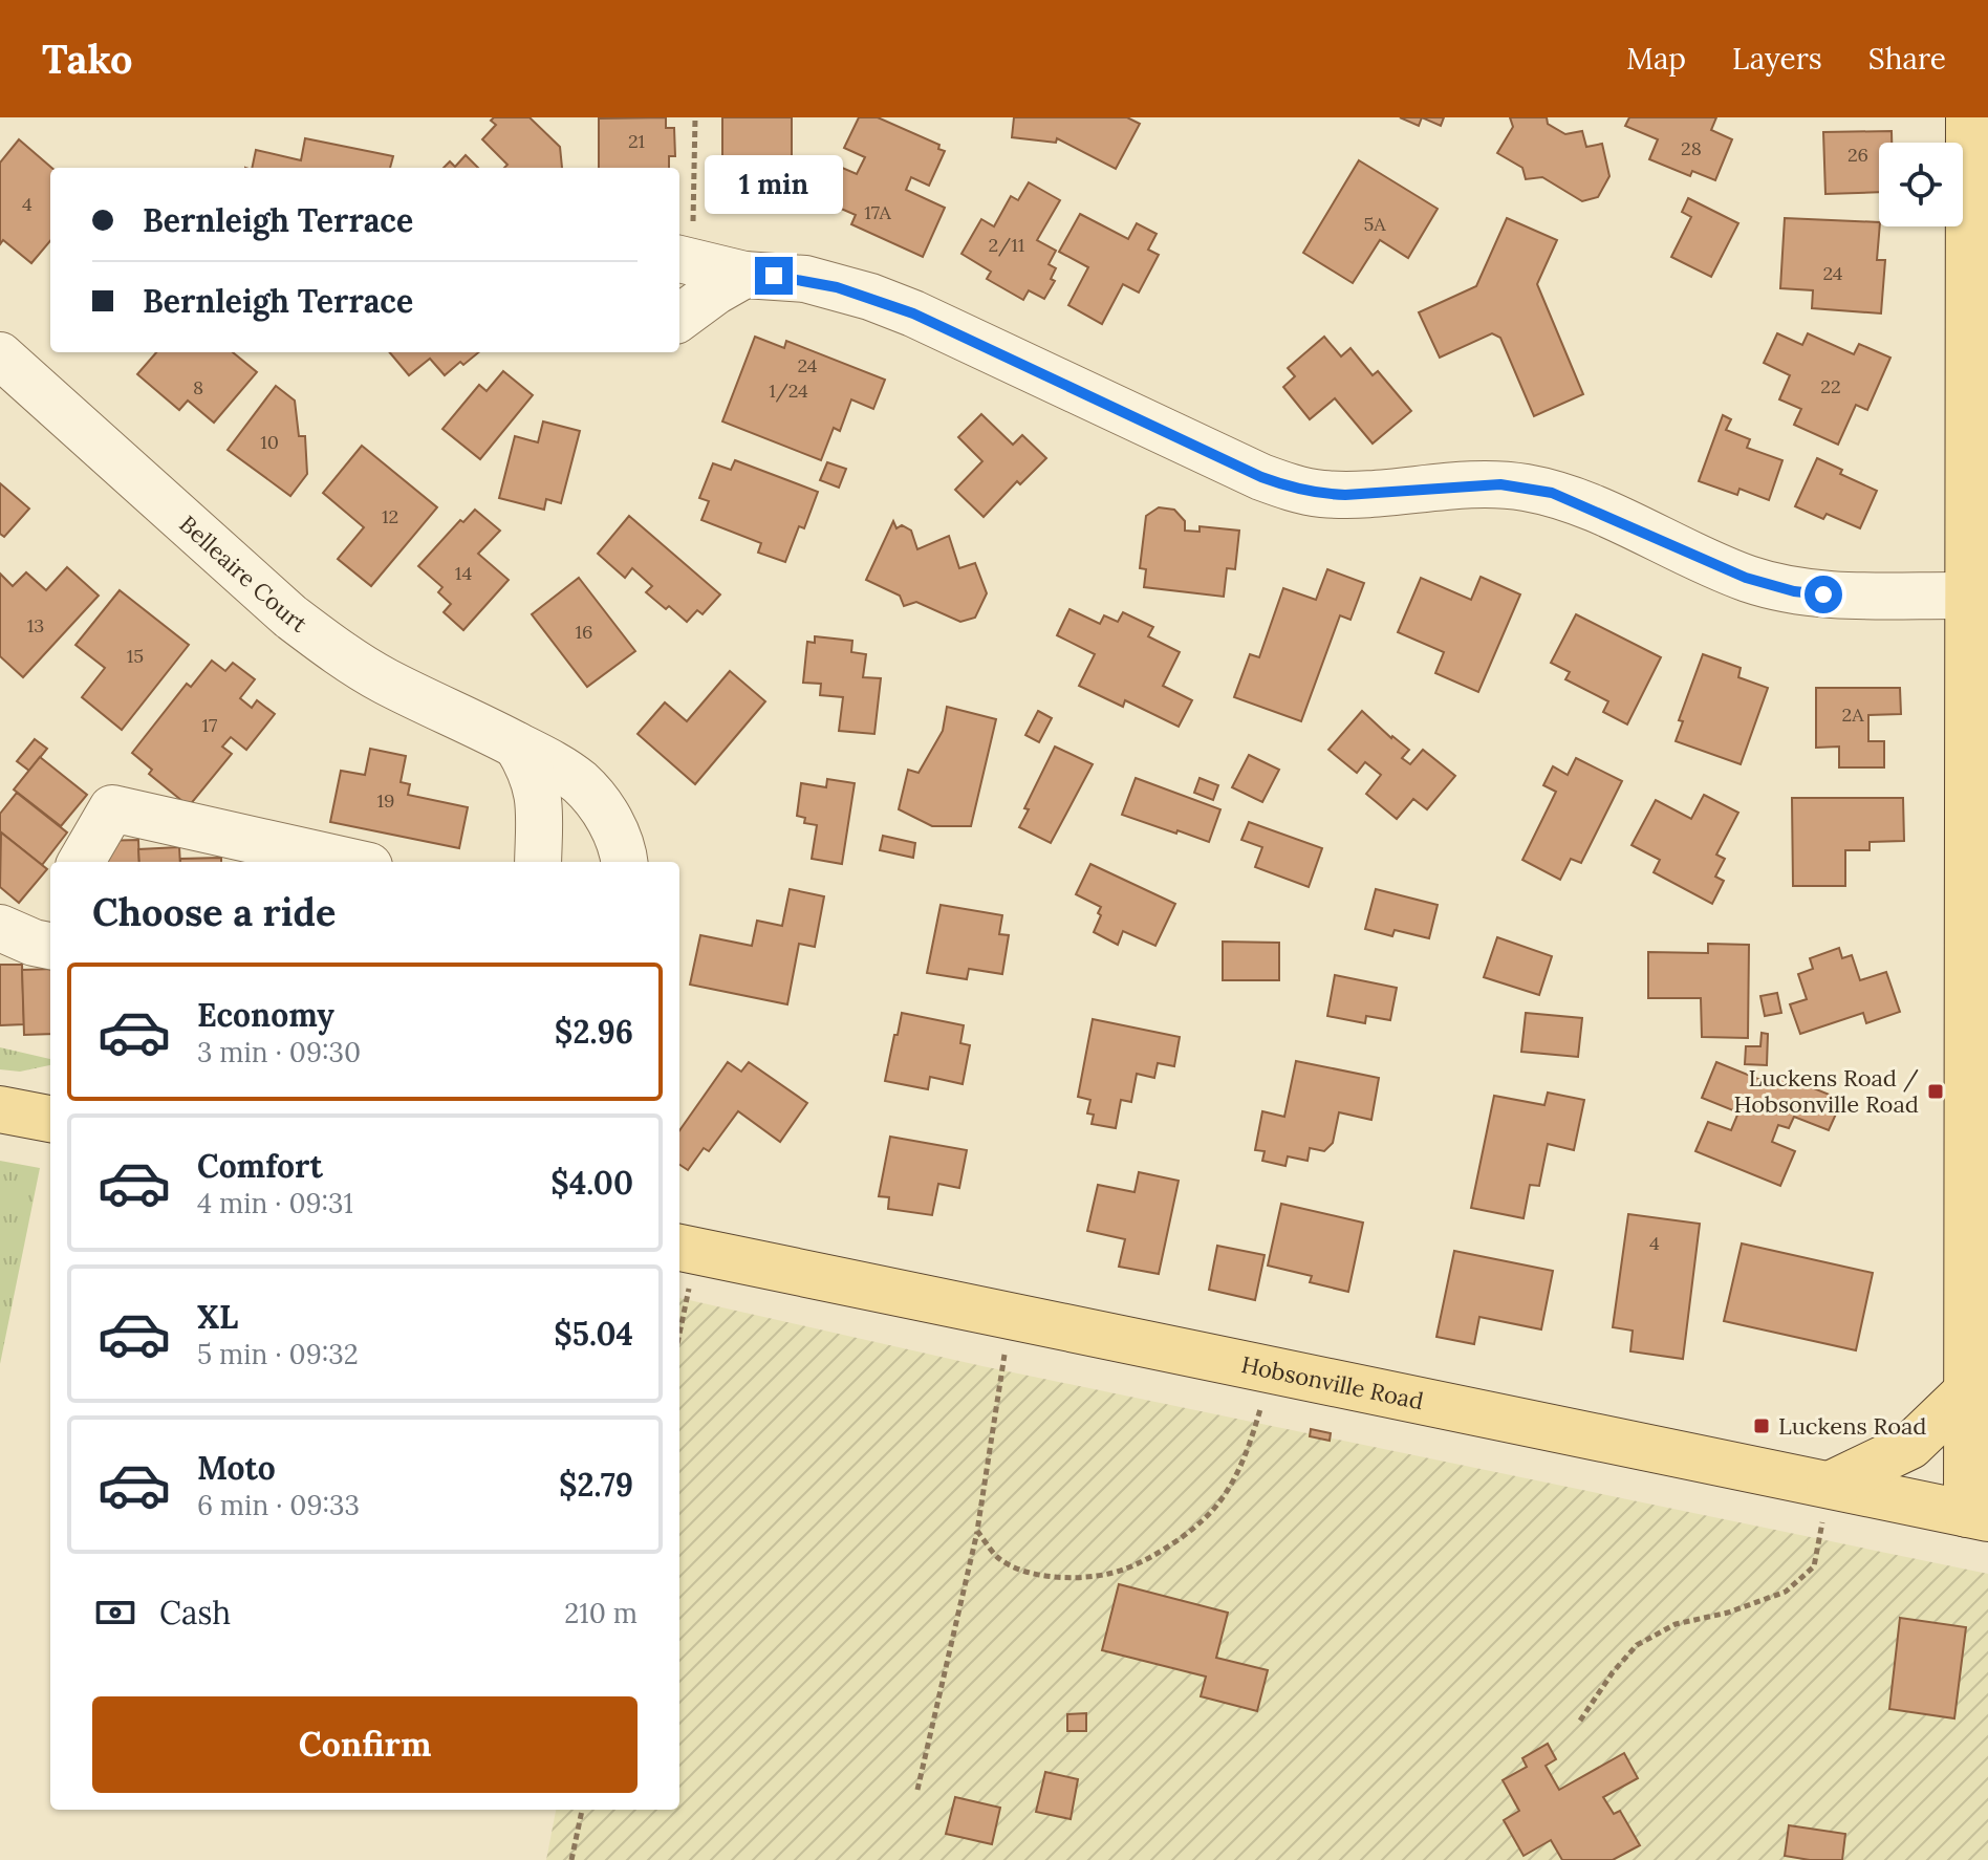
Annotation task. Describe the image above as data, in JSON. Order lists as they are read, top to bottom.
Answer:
{
  "streets": {
    "main road": ["Hobsonville Road"],
    "street": ["Belleaire Court"]
  },
  "places": {
    "transit": ["Luckens Road / Hobsonville Road", "Luckens Road"]
  },
  "house_numbers": [
    "21",
    "28",
    "26",
    "4",
    "17A",
    "5A",
    "2/11",
    "24",
    "24",
    "22",
    "8",
    "1/24",
    "10",
    "12",
    "14",
    "13",
    "16",
    "15",
    "2A",
    "17",
    "19",
    "4"
  ],
  "page": {
    "header": "Tako",
    "nav": ["Map", "Layers", "Share"],
    "bubble": "1 min",
    "banner": ["Bernleigh Terrace", "Bernleigh Terrace"],
    "heading": "Choose a ride",
    "list": [
      {
        "name": "Economy",
        "note": "3 min · 09:30",
        "value": "$2.96"
      },
      {
        "name": "Comfort",
        "note": "4 min · 09:31",
        "value": "$4.00"
      },
      {
        "name": "XL",
        "note": "5 min · 09:32",
        "value": "$5.04"
      },
      {
        "name": "Moto",
        "note": "6 min · 09:33",
        "value": "$2.79"
      }
    ],
    "pay": ["Cash", "210 m"],
    "buttons": "Confirm"
  }
}
